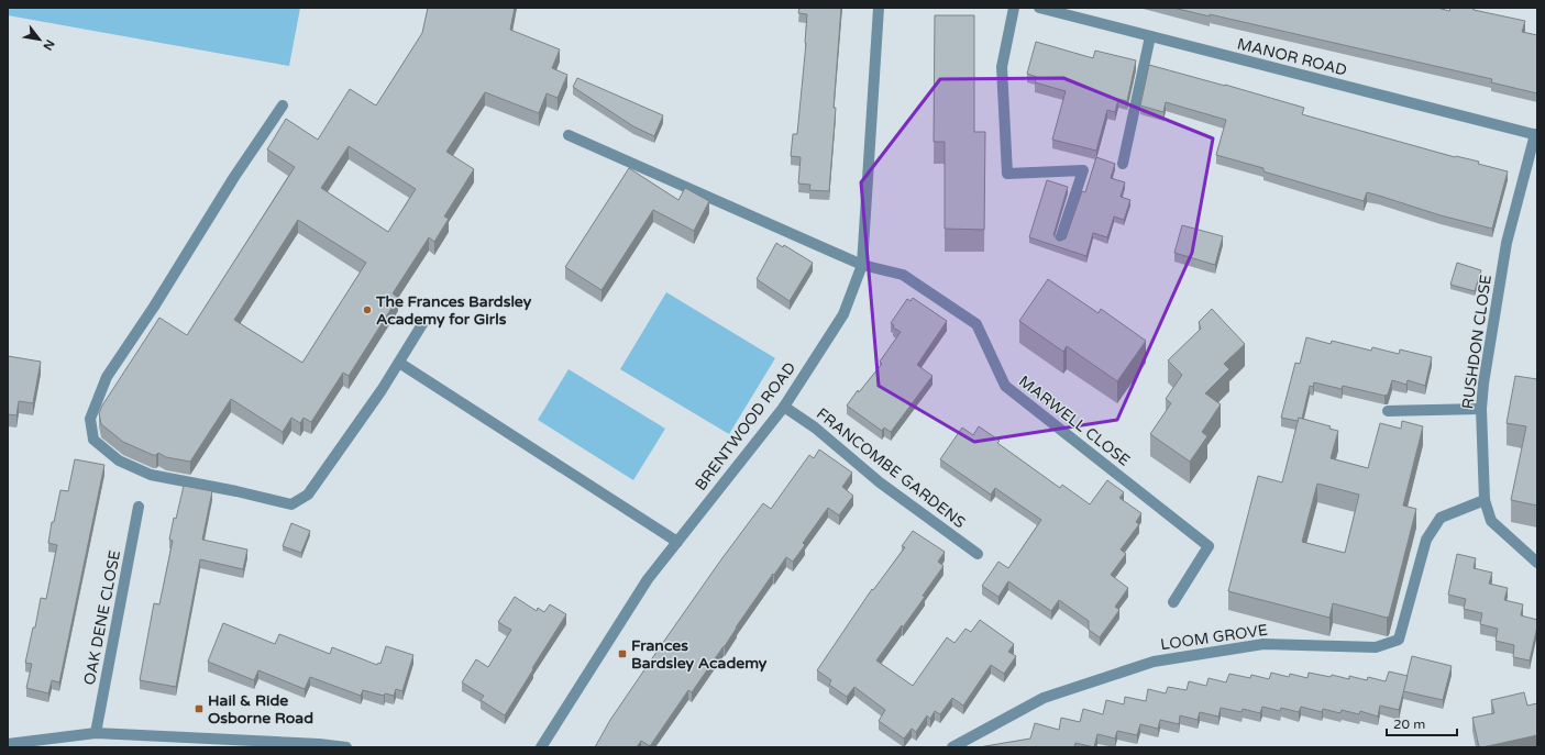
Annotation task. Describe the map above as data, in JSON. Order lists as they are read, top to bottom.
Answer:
{
  "streets": {
    "street": [
      "MANOR ROAD",
      "RUSHDON CLOSE",
      "MARWELL CLOSE",
      "BRENTWOOD ROAD",
      "FRANCOMBE GARDENS",
      "OAK DENE CLOSE",
      "LOOM GROVE"
    ]
  },
  "crossings": [
    ["MANOR ROAD", "RUSHDON CLOSE"],
    ["RUSHDON CLOSE", "LOOM GROVE"],
    ["MARWELL CLOSE", "BRENTWOOD ROAD"],
    ["BRENTWOOD ROAD", "FRANCOMBE GARDENS"]
  ],
  "places": {
    "other": ["The Frances Bardsley Academy for Girls"],
    "transit": ["Frances Bardsley Academy", "Hail & Ride Osborne Road"]
  },
  "scale_bar": "20 m",
  "north": "bottom right"
}
